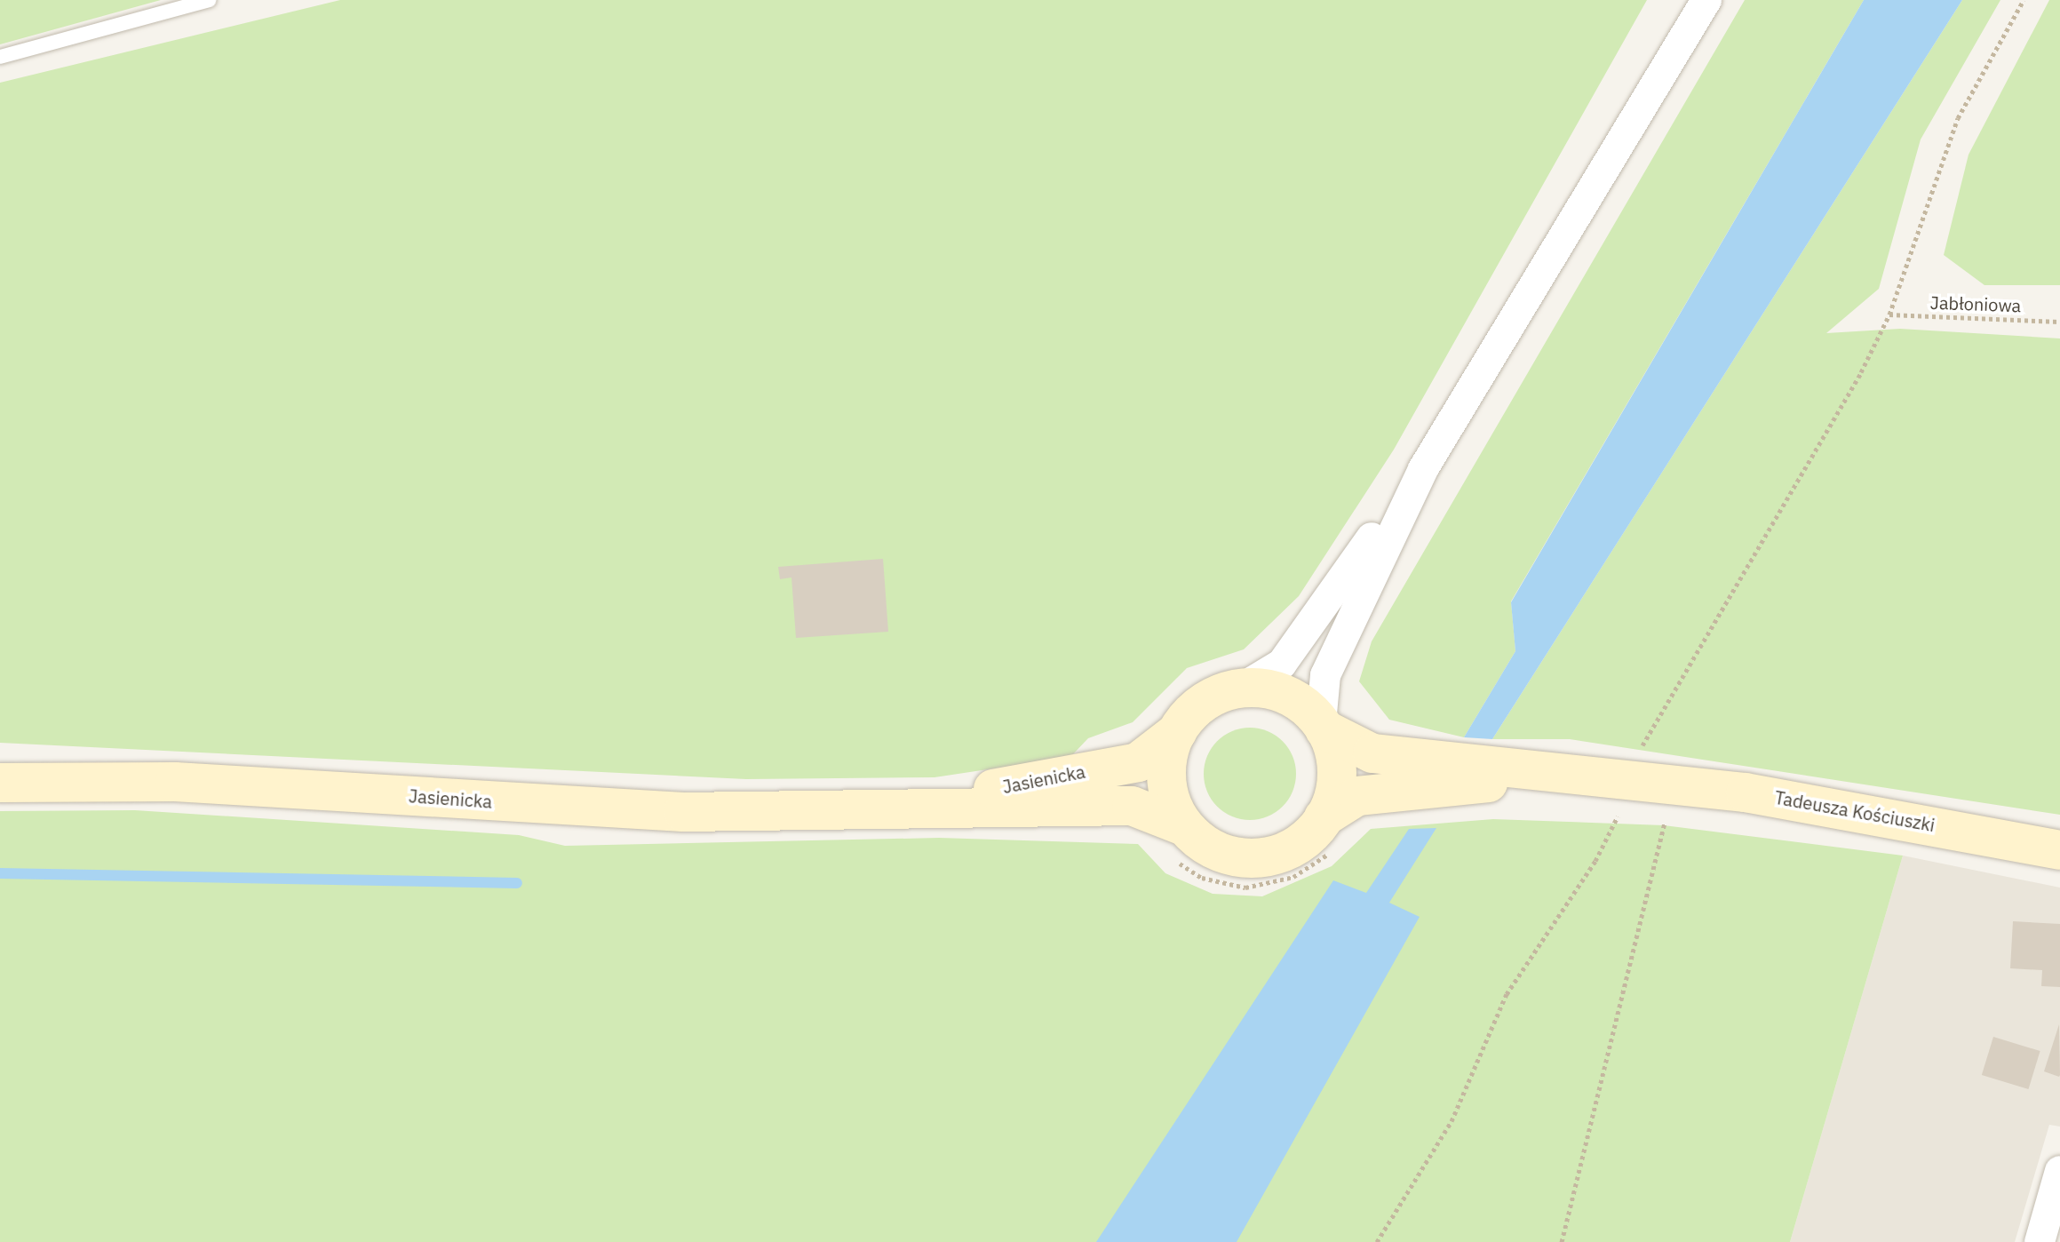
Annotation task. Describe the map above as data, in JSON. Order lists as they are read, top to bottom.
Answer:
{
  "streets": {
    "main road": ["Jasienicka", "Tadeusza Kościuszki"],
    "path": ["Jabłoniowa"]
  }
}
